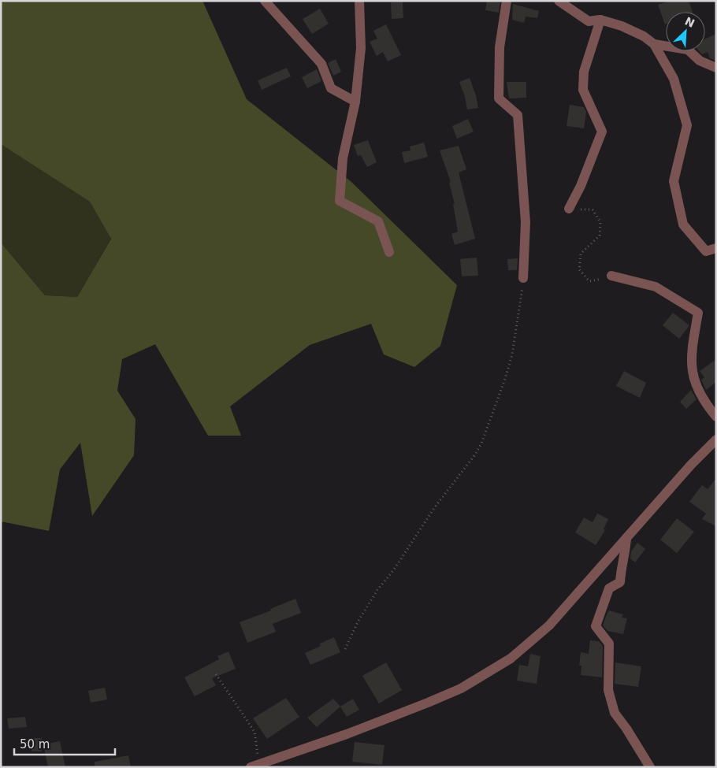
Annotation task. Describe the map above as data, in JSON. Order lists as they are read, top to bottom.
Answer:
{
  "scale_bar": "50 m",
  "north": "top right"
}
